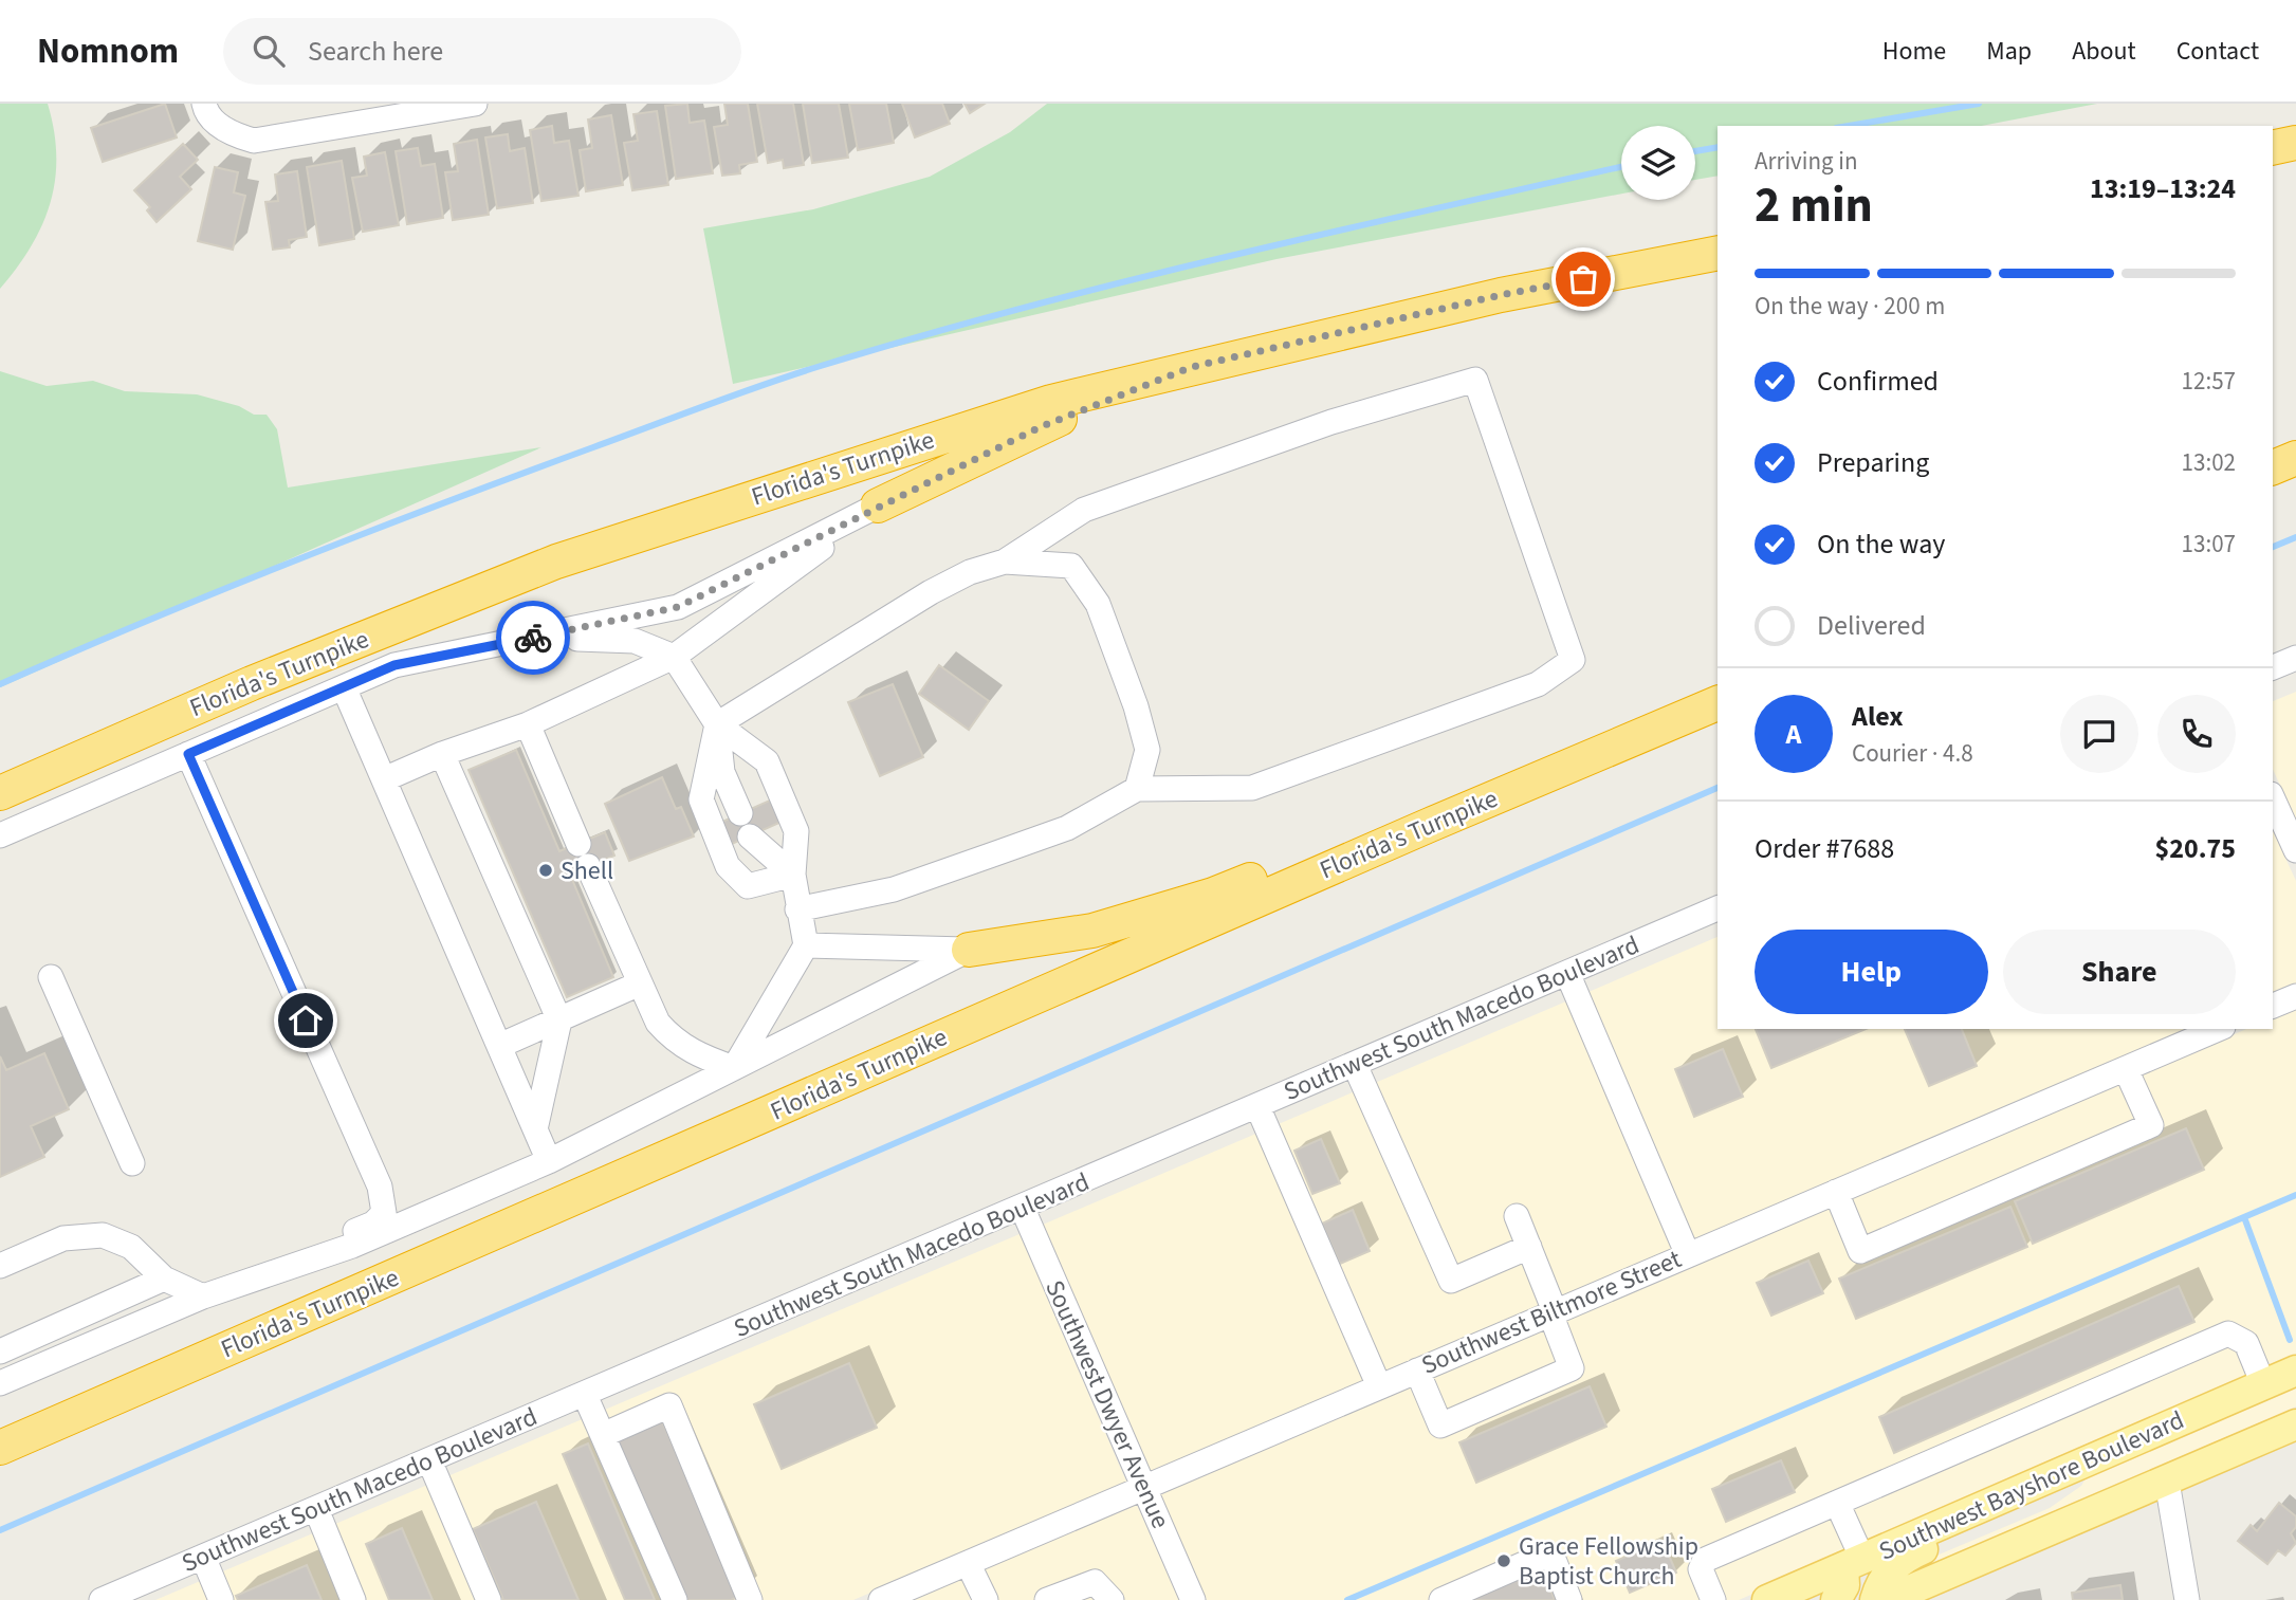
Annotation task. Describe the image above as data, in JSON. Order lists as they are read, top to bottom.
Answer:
{
  "streets": {
    "highway": ["Florida's Turnpike"],
    "main road": ["Southwest Bayshore Boulevard"],
    "street": ["Southwest South Macedo Boulevard", "Southwest Biltmore Street", "Southwest Dwyer Avenue"]
  },
  "crossings": [
    ["Southwest South Macedo Boulevard", "Southwest Dwyer Avenue"],
    ["Southwest Biltmore Street", "Southwest Dwyer Avenue"]
  ],
  "places": ["Shell", "Grace Fellowship Baptist Church"],
  "page": {
    "header": "Nomnom",
    "search": "Search here",
    "nav": [
      "Home",
      "Map",
      "About",
      "Contact"
    ],
    "heading": ["2 min", "Arriving in", "13:19–13:24"],
    "panel": [
      "Alex",
      "Courier · 4.8",
      "Order #7688",
      "$20.75"
    ],
    "bar": "On the way · 200 m",
    "list": [
      ["Confirmed", "12:57"],
      ["Preparing", "13:02"],
      ["On the way", "13:07"],
      "Delivered"
    ],
    "round": "A",
    "buttons": ["Help", "Share"]
  }
}
